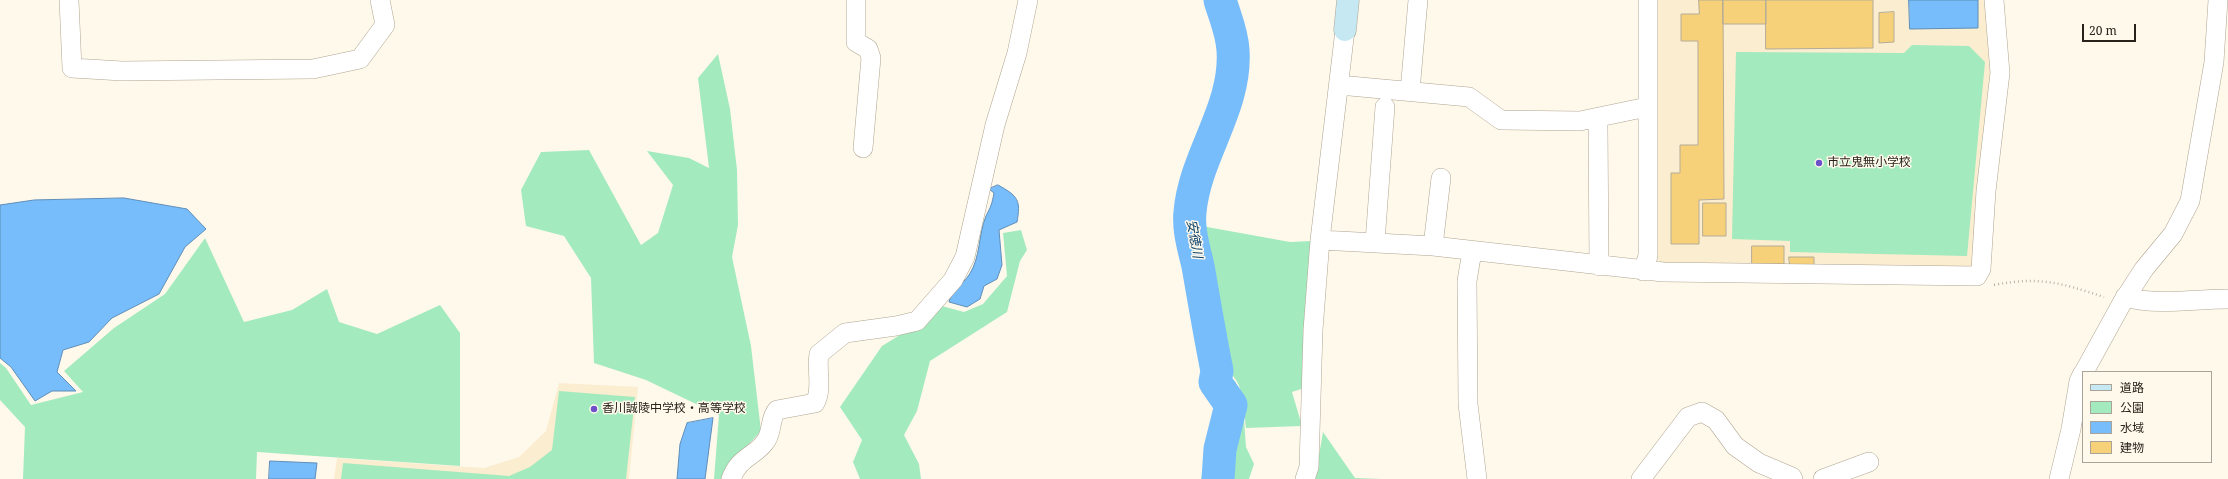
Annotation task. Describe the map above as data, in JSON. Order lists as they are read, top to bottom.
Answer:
{
  "water": ["安徳川"],
  "places": ["市立鬼無小学校", "香川誠陵中学校・高等学校"],
  "legend": [
    "道路",
    "公園",
    "水域",
    "建物"
  ],
  "scale_bar": "20 m"
}
